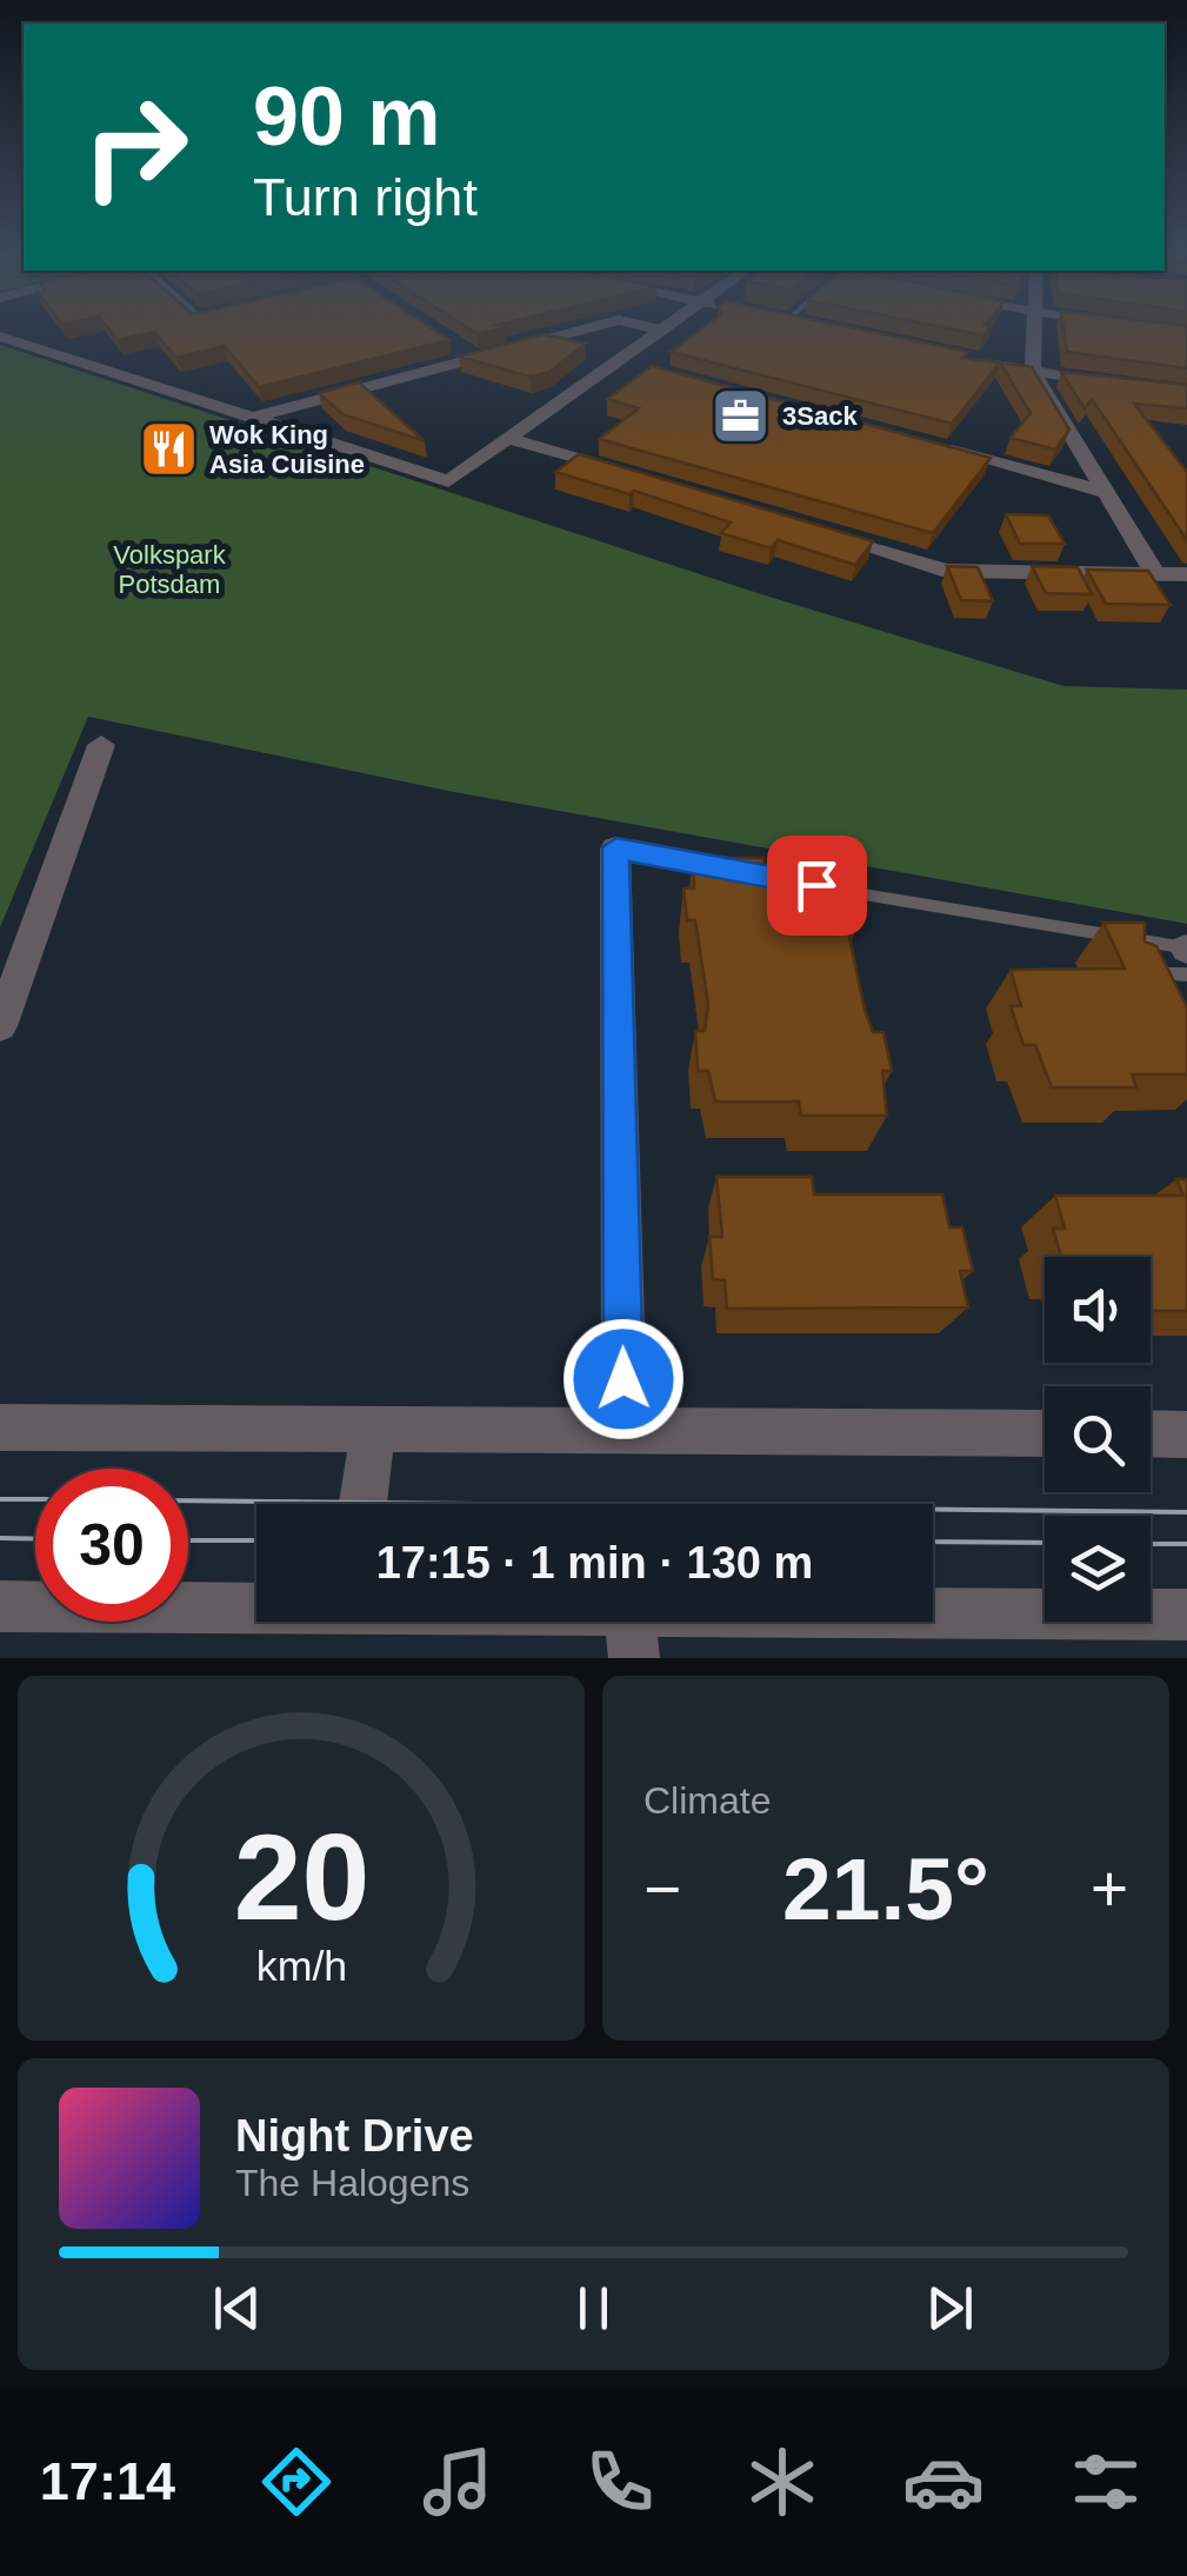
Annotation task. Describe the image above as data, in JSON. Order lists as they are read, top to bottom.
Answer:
{
  "parks": ["Volkspark Potsdam"],
  "places": {
    "office": ["3Sack"],
    "restaurant": ["Wok King Asia Cuisine"]
  },
  "page": {
    "turn": ["90 m", "Turn right"],
    "limit": "30",
    "trip": "17:15 · 1 min · 130 m",
    "tile": "Climate",
    "heat": ["−", "21.5°", "+"],
    "song": ["Night Drive", "The Halogens"],
    "tabs": "17:14",
    "gauge": ["20", "km/h"]
  }
}
